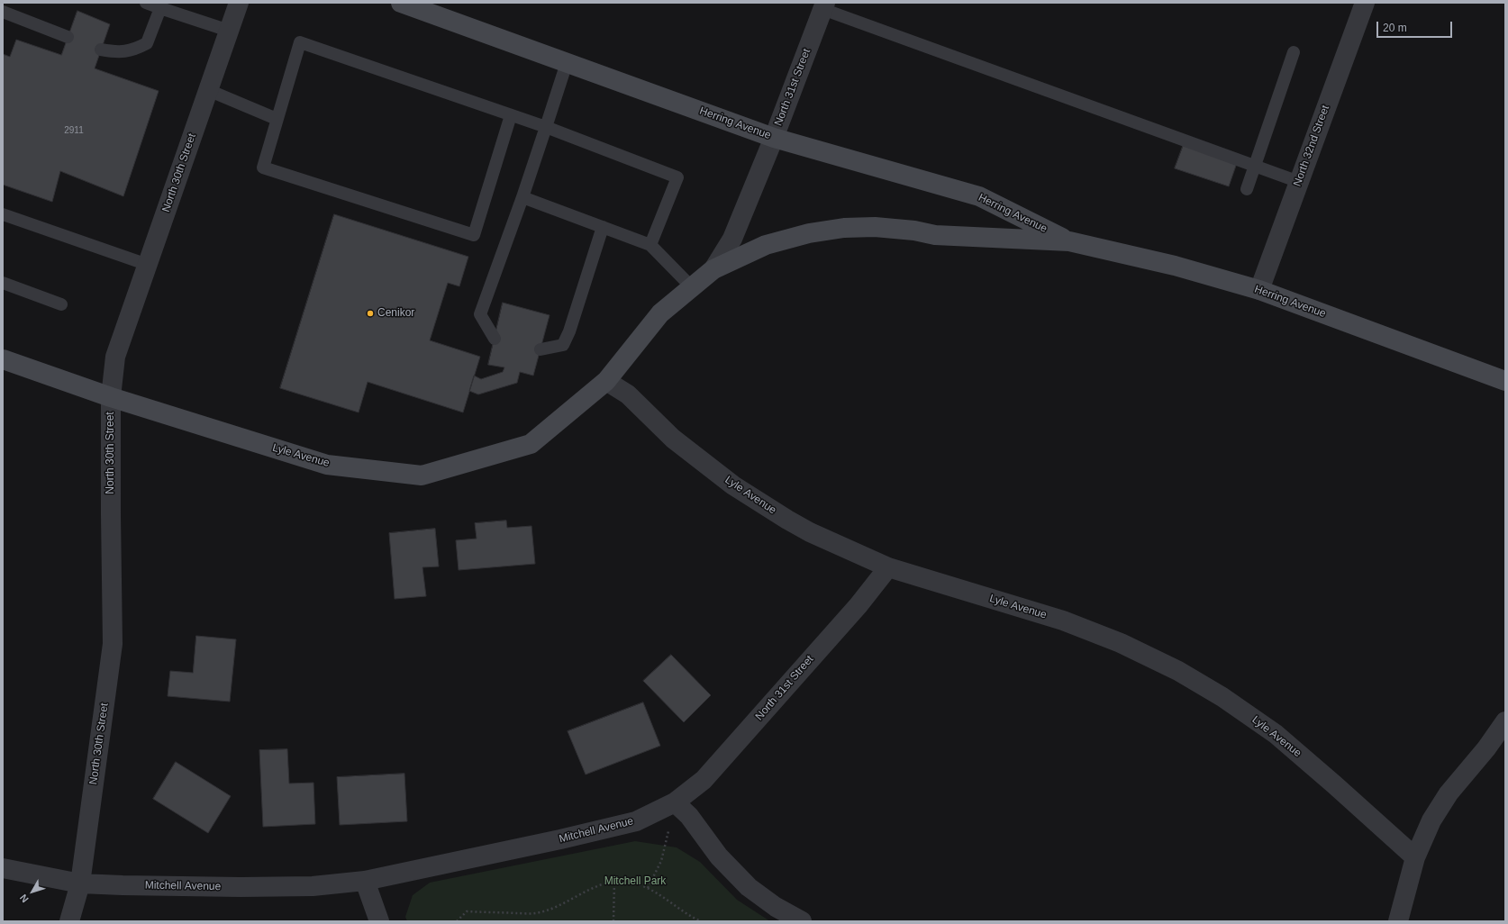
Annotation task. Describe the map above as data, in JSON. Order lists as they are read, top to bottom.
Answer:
{
  "streets": {
    "main road": ["Herring Avenue", "Lyle Avenue"],
    "street": [
      "North 31st Street",
      "North 32nd Street",
      "North 30th Street",
      "Mitchell Avenue"
    ]
  },
  "crossings": [
    ["North 31st Street", "Herring Avenue"],
    ["North 31st Street", "Lyle Avenue"],
    ["North 31st Street", "Mitchell Avenue"],
    ["Herring Avenue", "North 32nd Street"],
    ["Herring Avenue", "Lyle Avenue"],
    ["North 30th Street", "Lyle Avenue"],
    ["North 30th Street", "Mitchell Avenue"]
  ],
  "parks": ["Mitchell Park"],
  "places": ["Cenikor"],
  "house_numbers": ["2911"],
  "scale_bar": "20 m",
  "north": "bottom left"
}
